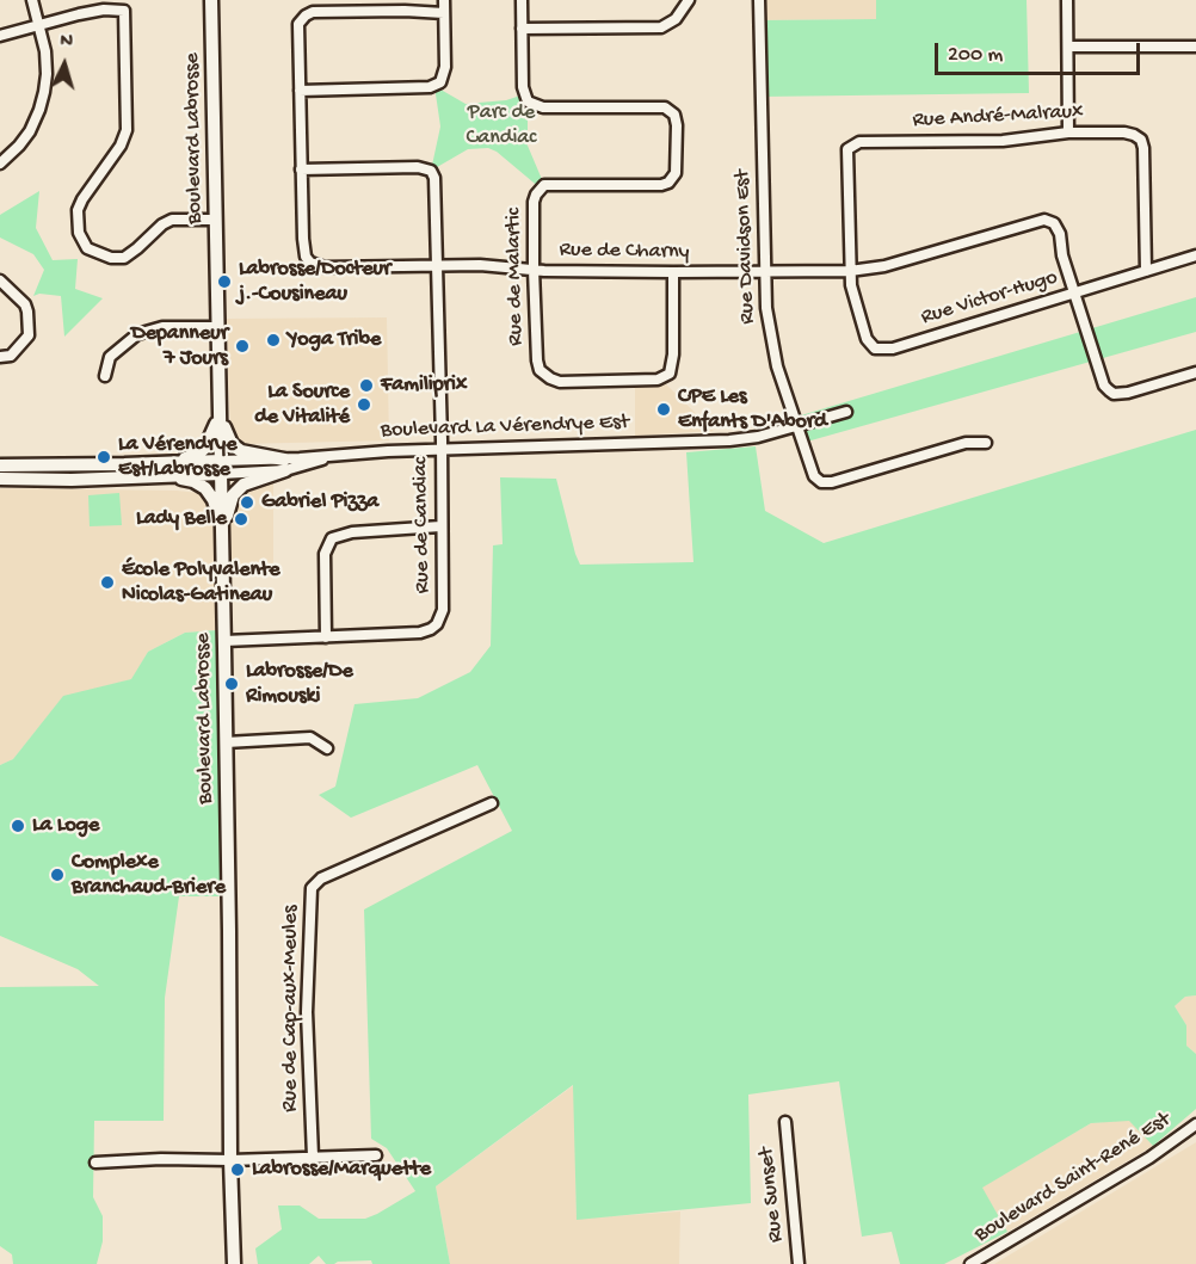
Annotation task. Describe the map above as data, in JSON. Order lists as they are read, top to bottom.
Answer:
{
  "streets": {
    "main road": ["Boulevard Labrosse", "Boulevard La Vérendrye Est"],
    "street": [
      "Rue André-Malraux",
      "Rue Davidson Est",
      "Rue de Charny",
      "Rue de Malartic",
      "Rue Victor-Hugo",
      "Rue de Candiac",
      "Rue de Cap-aux-Meules",
      "Boulevard Saint-René Est",
      "Rue Sunset"
    ]
  },
  "crossings": [
    ["Rue André-Malraux", "Rue de Charny"],
    ["Rue André-Malraux", "Rue Victor-Hugo"],
    ["Boulevard Labrosse", "Boulevard La Vérendrye Est"],
    ["Boulevard Labrosse", "Rue de Candiac"],
    ["Rue Davidson Est", "Rue de Charny"],
    ["Rue Davidson Est", "Boulevard La Vérendrye Est"],
    ["Rue de Charny", "Rue de Malartic"],
    ["Rue de Charny", "Rue Victor-Hugo"],
    ["Rue de Charny", "Rue de Candiac"],
    ["Boulevard La Vérendrye Est", "Rue de Candiac"]
  ],
  "parks": ["Parc de Candiac"],
  "places": [
    "Labrosse/Docteur j.-Cousineau",
    "Yoga Tribe",
    "Depanneur 7 Jours",
    "Familiprix",
    "La Source de Vitalité",
    "CPE Les Enfants D'Abord",
    "La Vérendrye Est/Labrosse",
    "Gabriel Pizza",
    "Lady Belle",
    "École Polyvalente Nicolas-Gatineau",
    "Labrosse/De Rimouski",
    "La Loge",
    "Complexe Branchaud-Briere",
    "Labrosse/Marquette"
  ],
  "scale_bar": "200 m",
  "north": "top"
}
